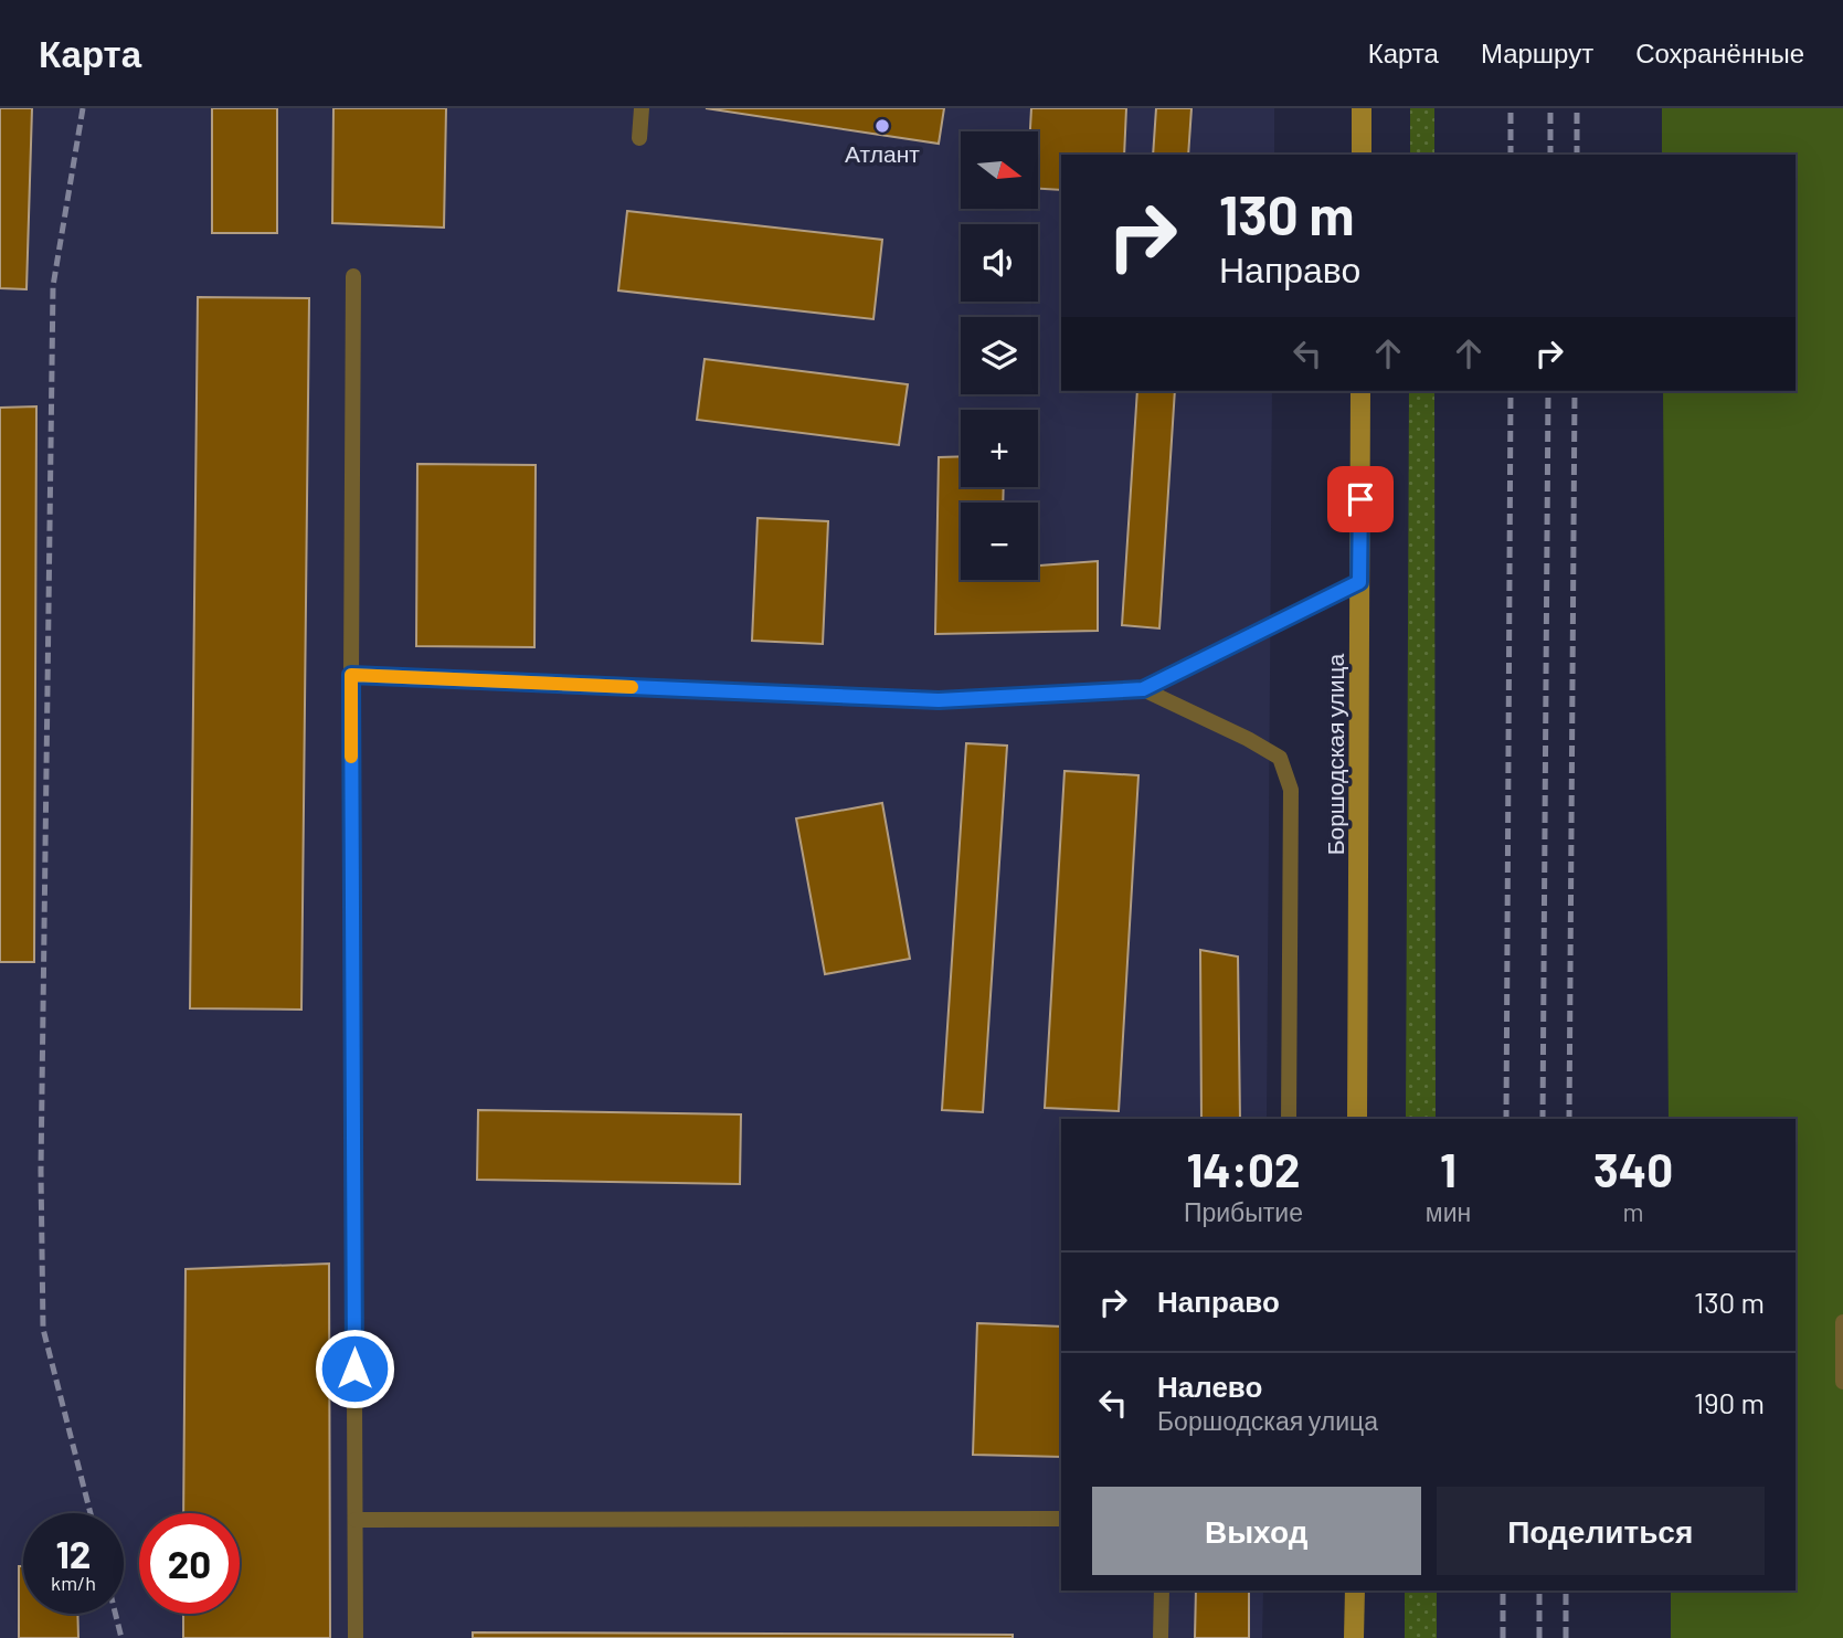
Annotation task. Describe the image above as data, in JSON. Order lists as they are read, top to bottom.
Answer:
{
  "streets": {
    "street": ["Боршодская улица"]
  },
  "places": ["Атлант"],
  "north": "right",
  "page": {
    "header": "Карта",
    "nav": ["Карта", "Маршрут", "Сохранённые"],
    "map_buttons": ["+", "−"],
    "turn": ["130 m", "Направо"],
    "eta": [
      "14:02",
      "Прибытие",
      "1",
      "мин",
      "340",
      "m"
    ],
    "list": [
      {
        "name": "Направо",
        "value": "130 m"
      },
      {
        "name": "Налево",
        "note": "Боршодская улица",
        "value": "190 m"
      }
    ],
    "buttons": ["Выход", "Поделиться"],
    "speed": "12 km/h",
    "limit": "20"
  }
}
